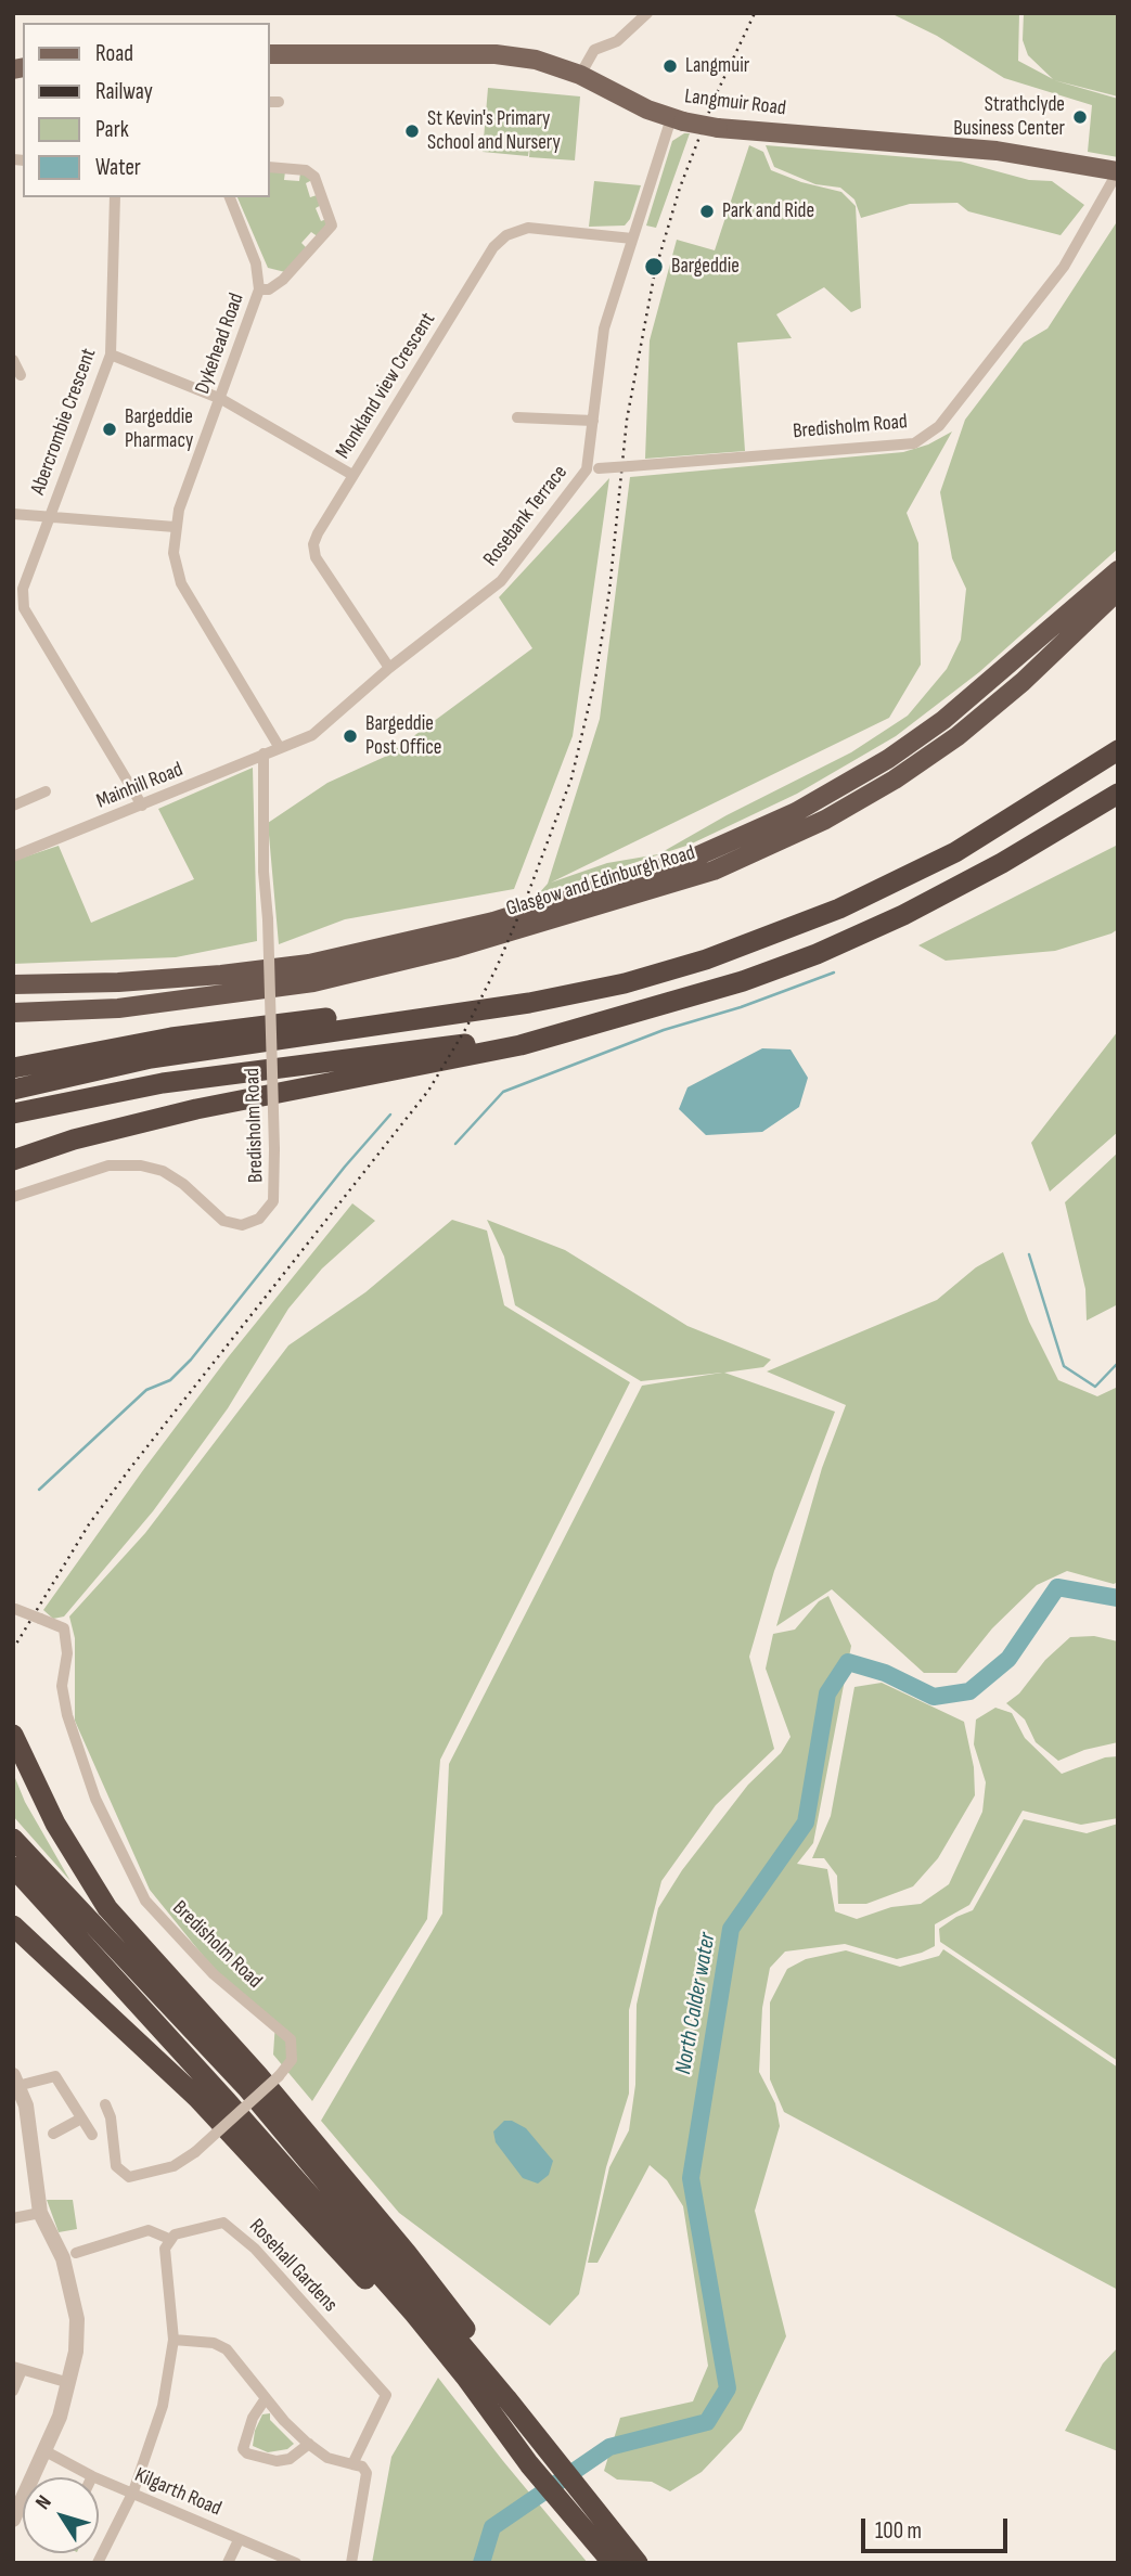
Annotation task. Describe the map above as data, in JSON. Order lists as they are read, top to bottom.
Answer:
{
  "streets": {
    "highway": ["Glasgow and Edinburgh Road"],
    "main road": ["Langmuir Road"],
    "street": [
      "Dykehead Road",
      "Monkland view Crescent",
      "Abercrombie Crescent",
      "Bredisholm Road",
      "Rosebank Terrace",
      "Mainhill Road",
      "Rosehall Gardens",
      "Kilgarth Road"
    ]
  },
  "crossings": [
    ["Langmuir Road", "Bredisholm Road"],
    ["Langmuir Road", "Rosebank Terrace"],
    ["Dykehead Road", "Rosebank Terrace"],
    ["Dykehead Road", "Mainhill Road"],
    ["Monkland view Crescent", "Rosebank Terrace"],
    ["Abercrombie Crescent", "Mainhill Road"],
    ["Bredisholm Road", "Rosebank Terrace"],
    ["Bredisholm Road", "Mainhill Road"],
    ["Rosebank Terrace", "Mainhill Road"]
  ],
  "water": ["North Calder water"],
  "places": [
    "Langmuir",
    "Strathclyde Business Center",
    "St Kevin's Primary School and Nursery",
    "Park and Ride",
    "Bargeddie",
    "Bargeddie Pharmacy",
    "Bargeddie Post Office"
  ],
  "legend": [
    "Road",
    "Railway",
    "Park",
    "Water"
  ],
  "scale_bar": "100 m",
  "north": "top left"
}
